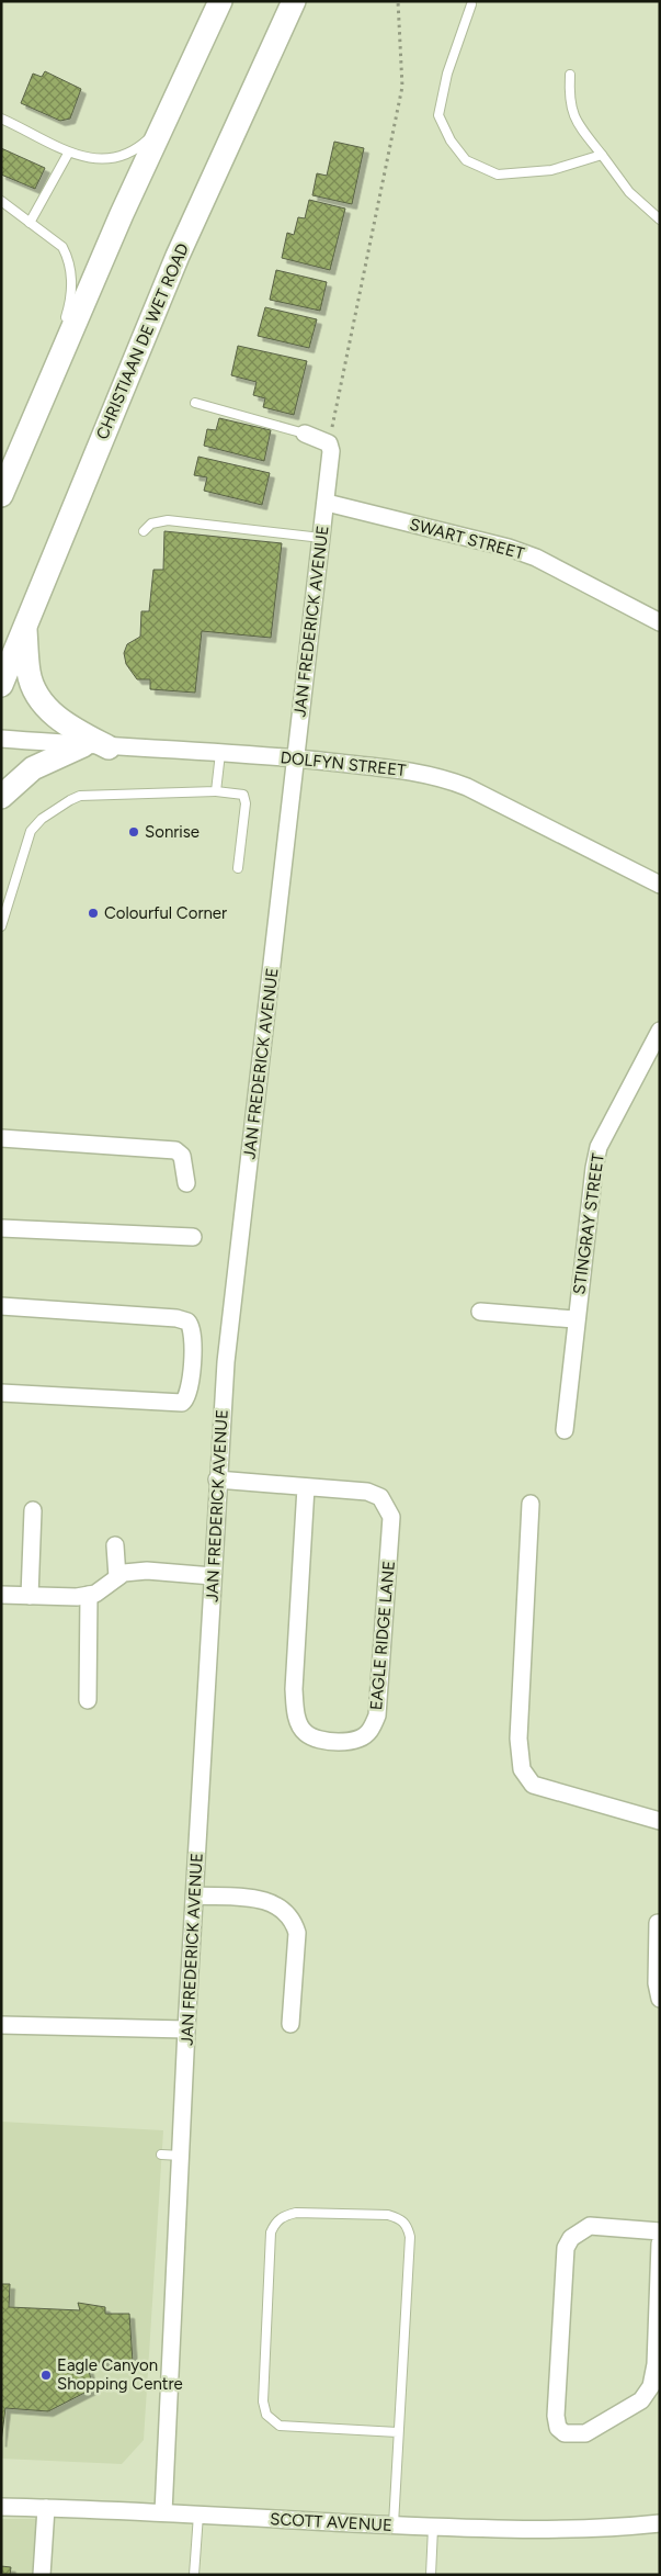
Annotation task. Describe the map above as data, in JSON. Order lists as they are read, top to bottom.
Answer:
{
  "streets": {
    "main road": ["CHRISTIAAN DE WET ROAD"],
    "street": [
      "SWART STREET",
      "JAN FREDERICK AVENUE",
      "DOLFYN STREET",
      "STINGRAY STREET",
      "EAGLE RIDGE LANE",
      "SCOTT AVENUE"
    ]
  },
  "crossings": [
    ["SWART STREET", "JAN FREDERICK AVENUE"],
    ["JAN FREDERICK AVENUE", "DOLFYN STREET"],
    ["JAN FREDERICK AVENUE", "EAGLE RIDGE LANE"],
    ["JAN FREDERICK AVENUE", "SCOTT AVENUE"]
  ],
  "places": ["Sonrise", "Colourful Corner", "Eagle Canyon Shopping Centre"]
}
